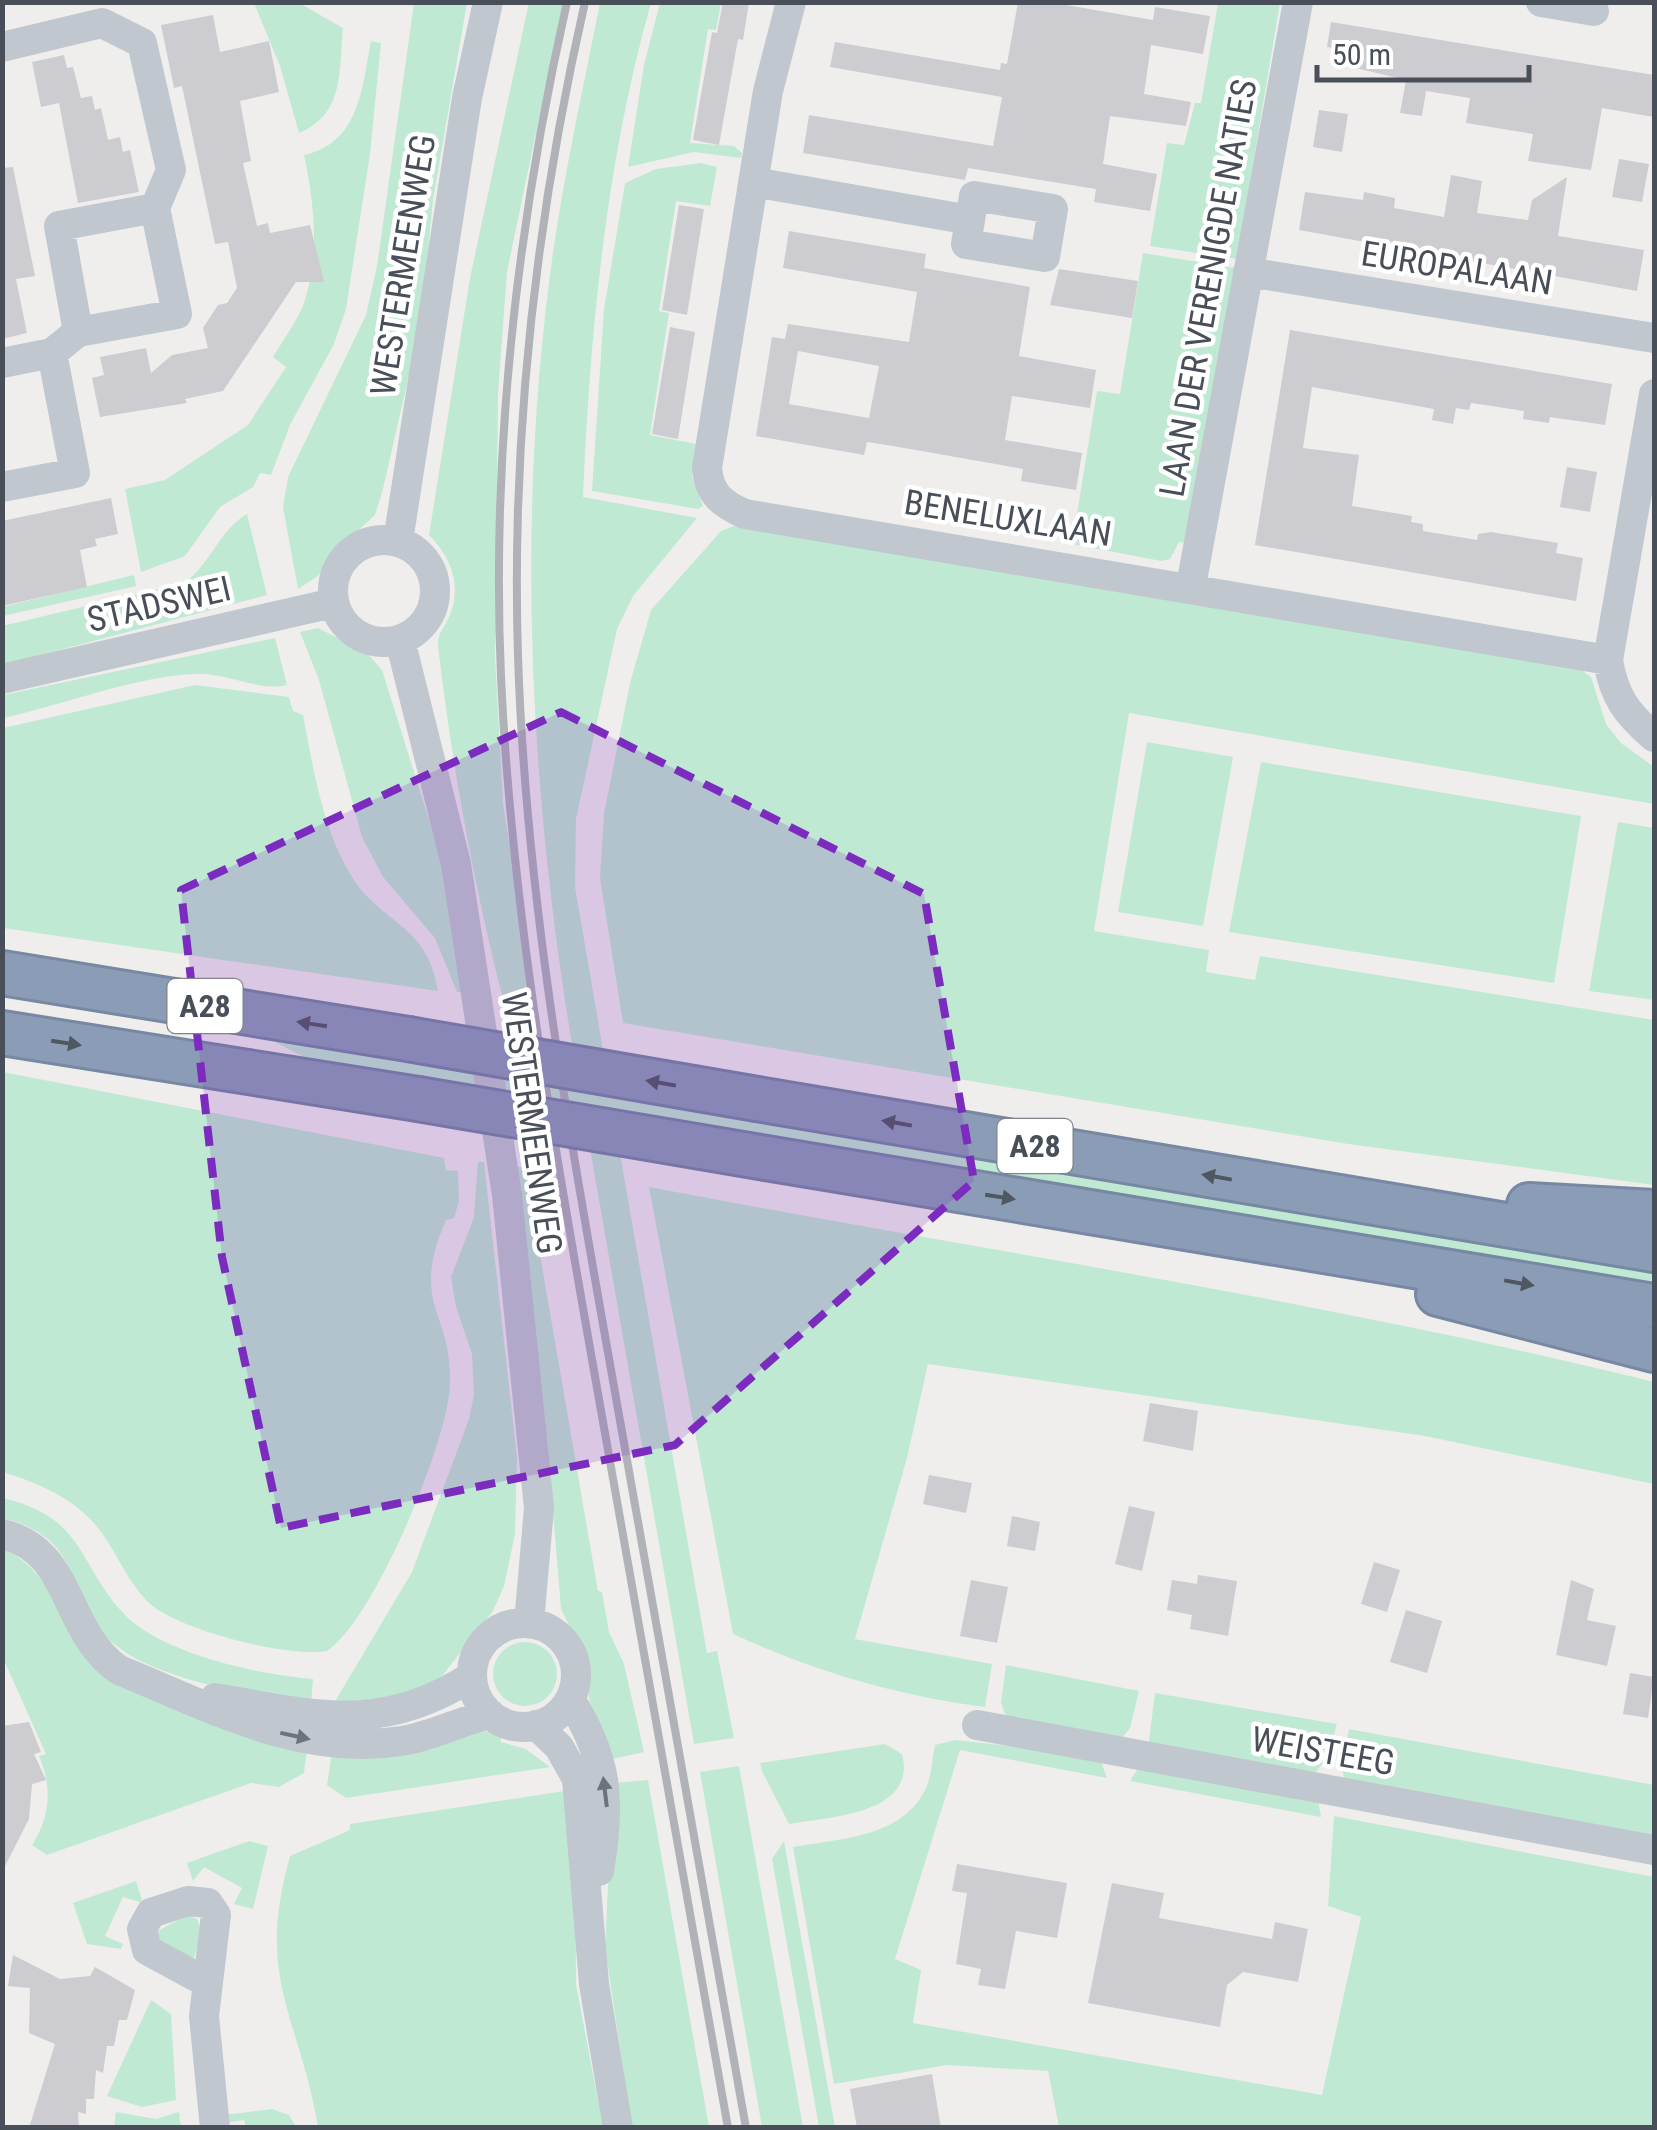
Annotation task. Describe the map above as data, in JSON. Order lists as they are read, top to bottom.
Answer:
{
  "streets": {
    "highway": ["A28"],
    "street": [
      "WESTERMEENWEG",
      "EUROPALAAN",
      "LAAN DER VERENIGDE NATIES",
      "BENELUXLAAN",
      "STADSWEI",
      "WEISTEEG"
    ]
  },
  "crossings": [
    ["WESTERMEENWEG", "STADSWEI"],
    ["EUROPALAAN", "LAAN DER VERENIGDE NATIES"],
    ["LAAN DER VERENIGDE NATIES", "BENELUXLAAN"]
  ],
  "scale_bar": "50 m"
}
